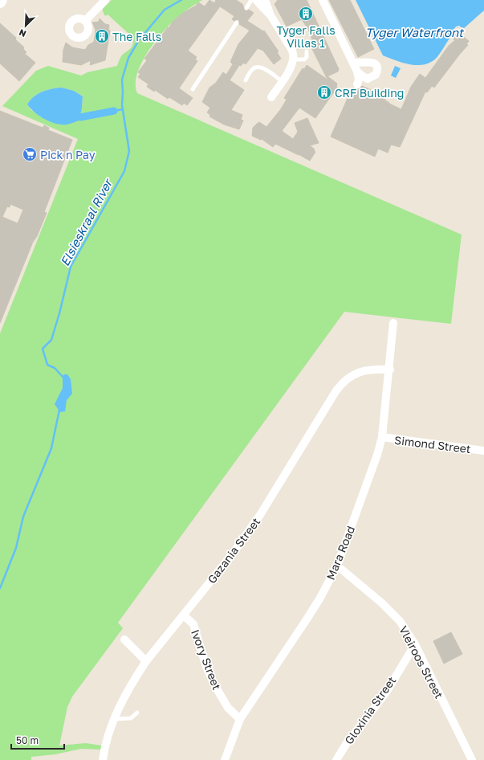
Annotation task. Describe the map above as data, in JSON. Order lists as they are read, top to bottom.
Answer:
{
  "streets": {
    "street": [
      "Simond Street",
      "Gazania Street",
      "Mara Road",
      "Ivory Street",
      "Vleiroos Street",
      "Gloxinia Street"
    ]
  },
  "crossings": [
    ["Simond Street", "Mara Road"],
    ["Gazania Street", "Mara Road"],
    ["Gazania Street", "Ivory Street"],
    ["Mara Road", "Ivory Street"],
    ["Mara Road", "Vleiroos Street"],
    ["Vleiroos Street", "Gloxinia Street"]
  ],
  "water": ["Tyger Waterfront", "Elsieskraal River"],
  "places": {
    "building": ["Tyger Falls Villas 1", "The Falls", "CRF Building"],
    "supermarket": ["Pick n Pay"]
  },
  "scale_bar": "50 m",
  "north": "bottom left"
}
